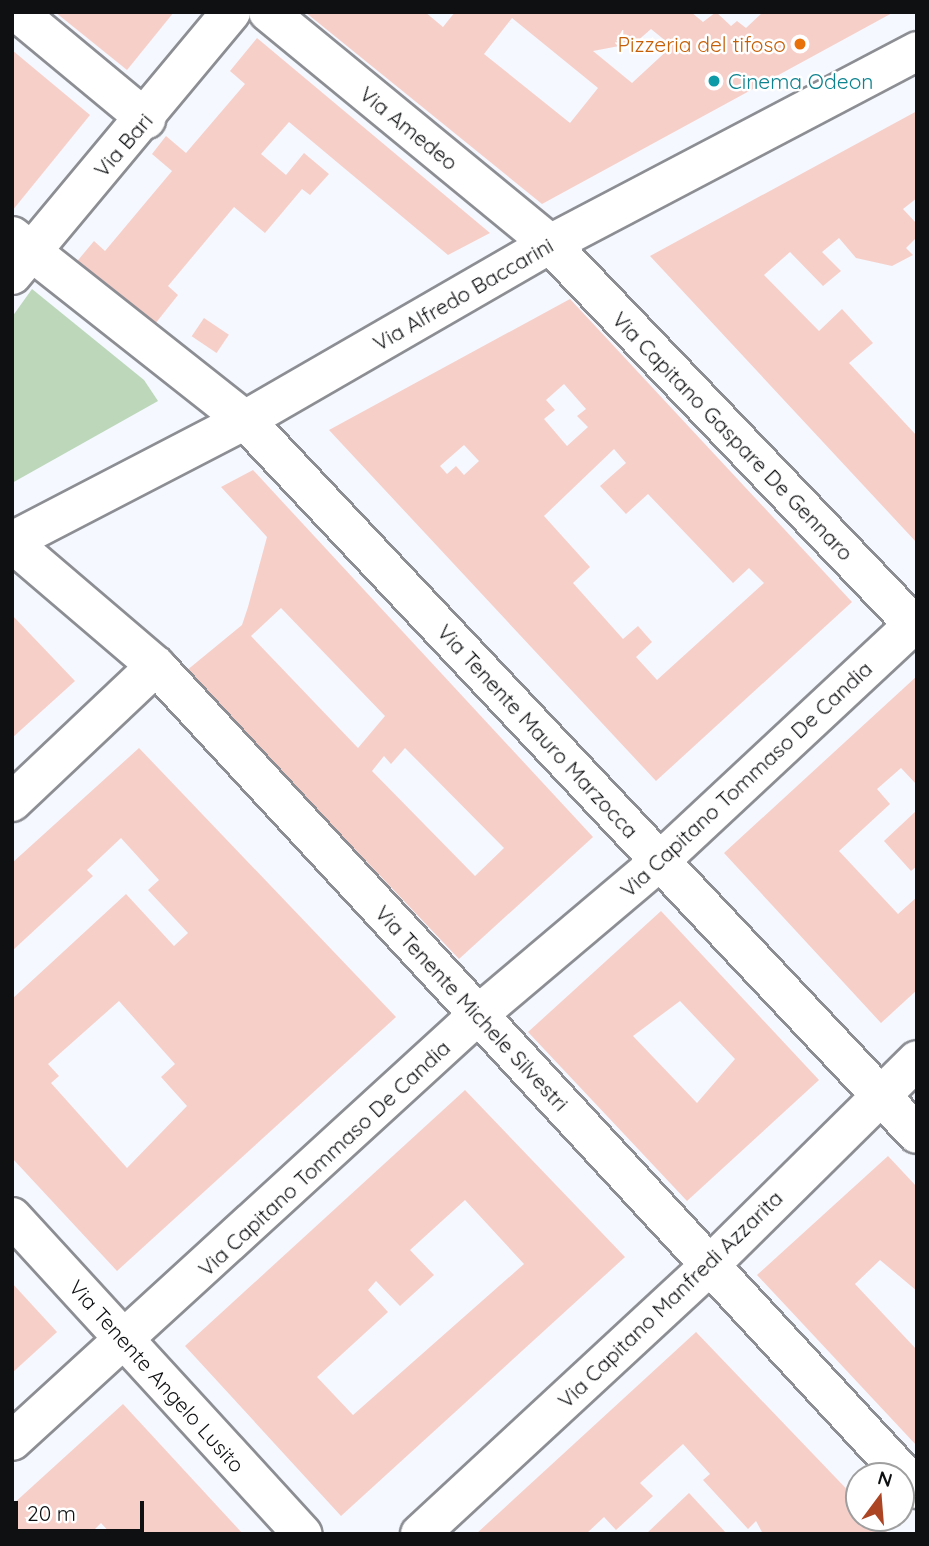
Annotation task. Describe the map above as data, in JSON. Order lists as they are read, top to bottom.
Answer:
{
  "streets": {
    "street": [
      "Via Amedeo",
      "Via Bari",
      "Via Alfredo Baccarini",
      "Via Capitano Gaspare De Gennaro",
      "Via Tenente Mauro Marzocca",
      "Via Capitano Tommaso De Candia",
      "Via Tenente Michele Silvestri",
      "Via Capitano Manfredi Azzarita",
      "Via Tenente Angelo Lusito"
    ]
  },
  "crossings": [
    ["Via Amedeo", "Via Alfredo Baccarini"],
    ["Via Amedeo", "Via Capitano Gaspare De Gennaro"],
    ["Via Bari", "Via Tenente Mauro Marzocca"],
    ["Via Alfredo Baccarini", "Via Capitano Gaspare De Gennaro"],
    ["Via Alfredo Baccarini", "Via Tenente Mauro Marzocca"],
    ["Via Alfredo Baccarini", "Via Tenente Michele Silvestri"],
    ["Via Capitano Gaspare De Gennaro", "Via Capitano Tommaso De Candia"],
    ["Via Tenente Mauro Marzocca", "Via Capitano Tommaso De Candia"],
    ["Via Tenente Mauro Marzocca", "Via Capitano Manfredi Azzarita"],
    ["Via Capitano Tommaso De Candia", "Via Tenente Michele Silvestri"],
    ["Via Capitano Tommaso De Candia", "Via Tenente Angelo Lusito"],
    ["Via Tenente Michele Silvestri", "Via Capitano Manfredi Azzarita"]
  ],
  "places": ["Pizzeria del tifoso", "Cinema Odeon"],
  "scale_bar": "20 m",
  "north": "top"
}
